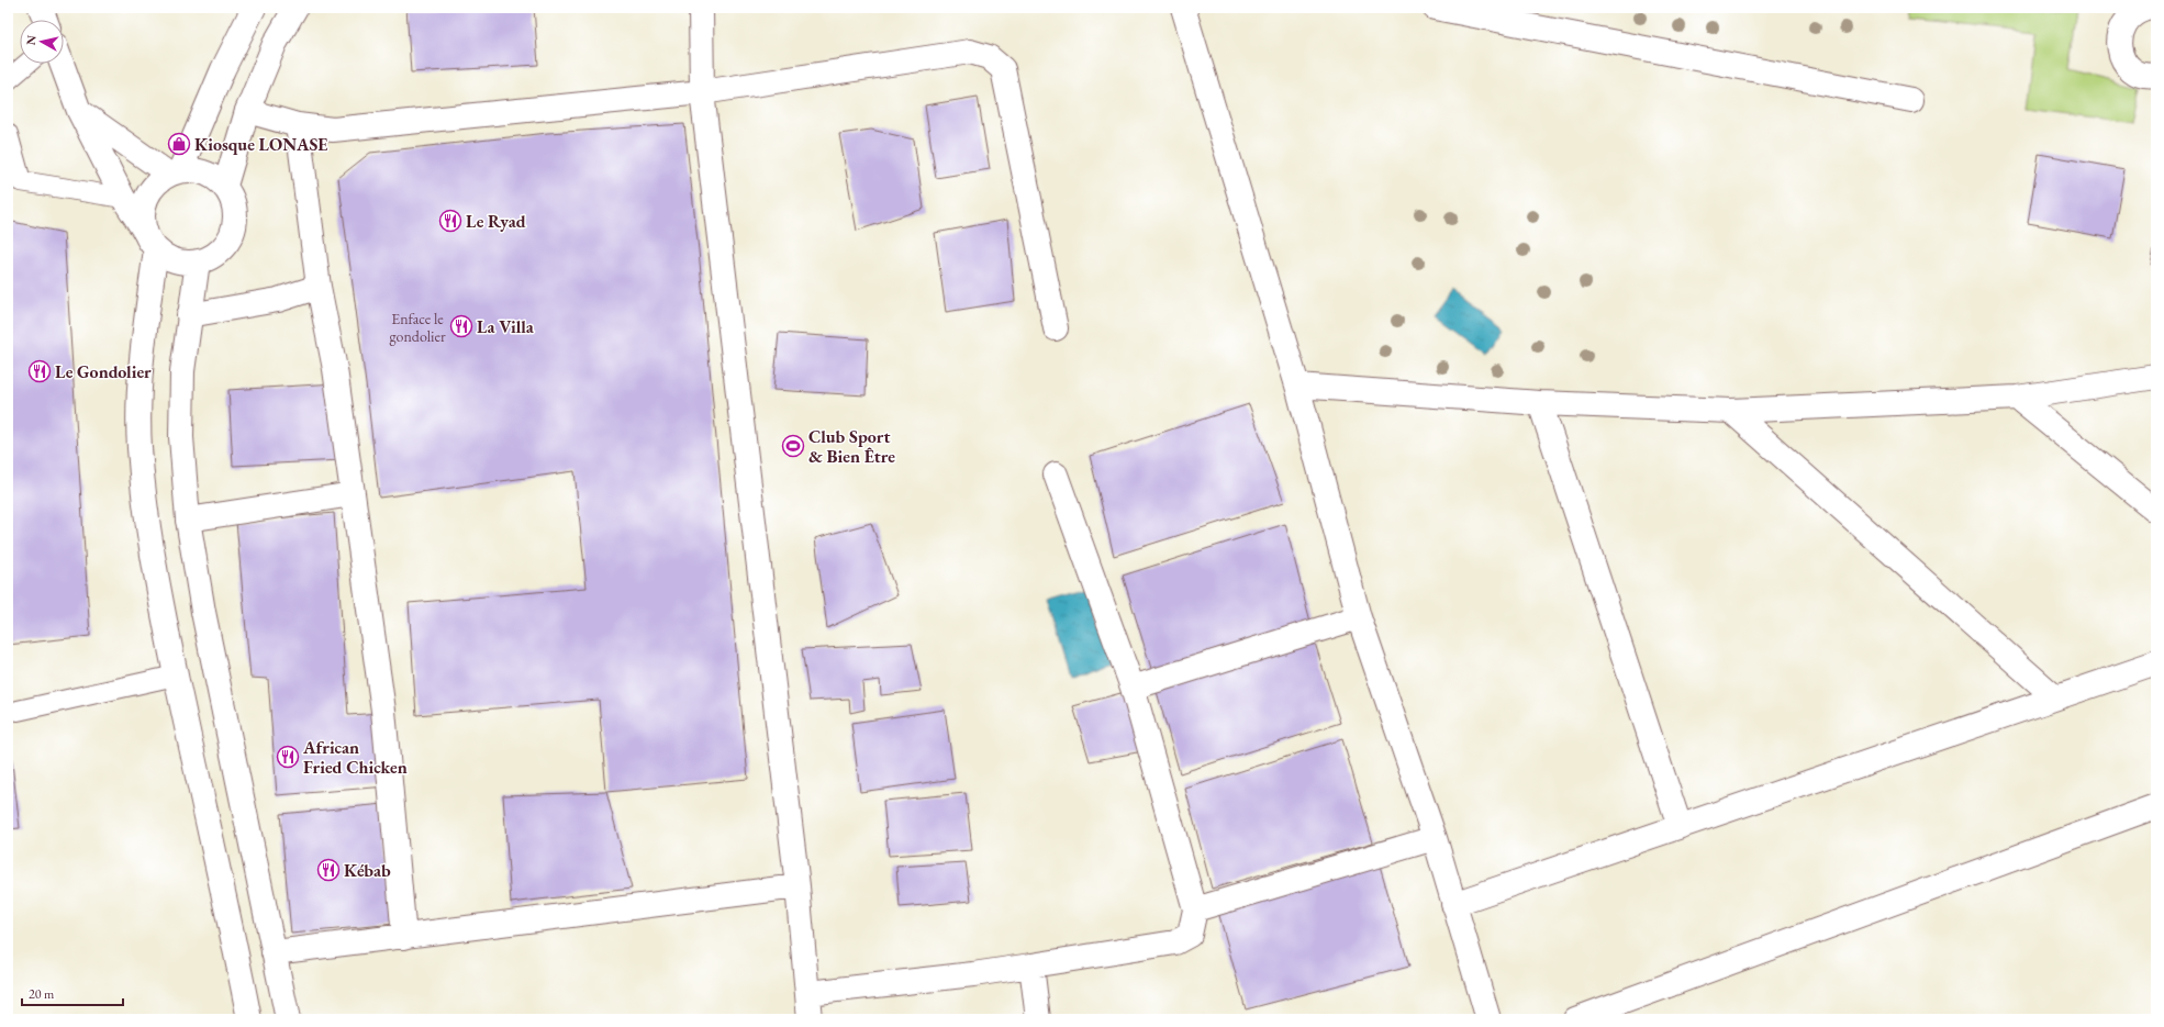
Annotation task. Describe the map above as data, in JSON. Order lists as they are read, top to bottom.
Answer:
{
  "places": {
    "shop": ["Kiosque LONASE"],
    "restaurant": [
      "Le Ryad",
      "La Villa",
      "Le Gondolier",
      "African Fried Chicken",
      "Kébab"
    ],
    "sports": ["Club Sport & Bien Être"]
  },
  "house_numbers": ["Enface le gondolier"],
  "scale_bar": "20 m",
  "north": "left"
}
